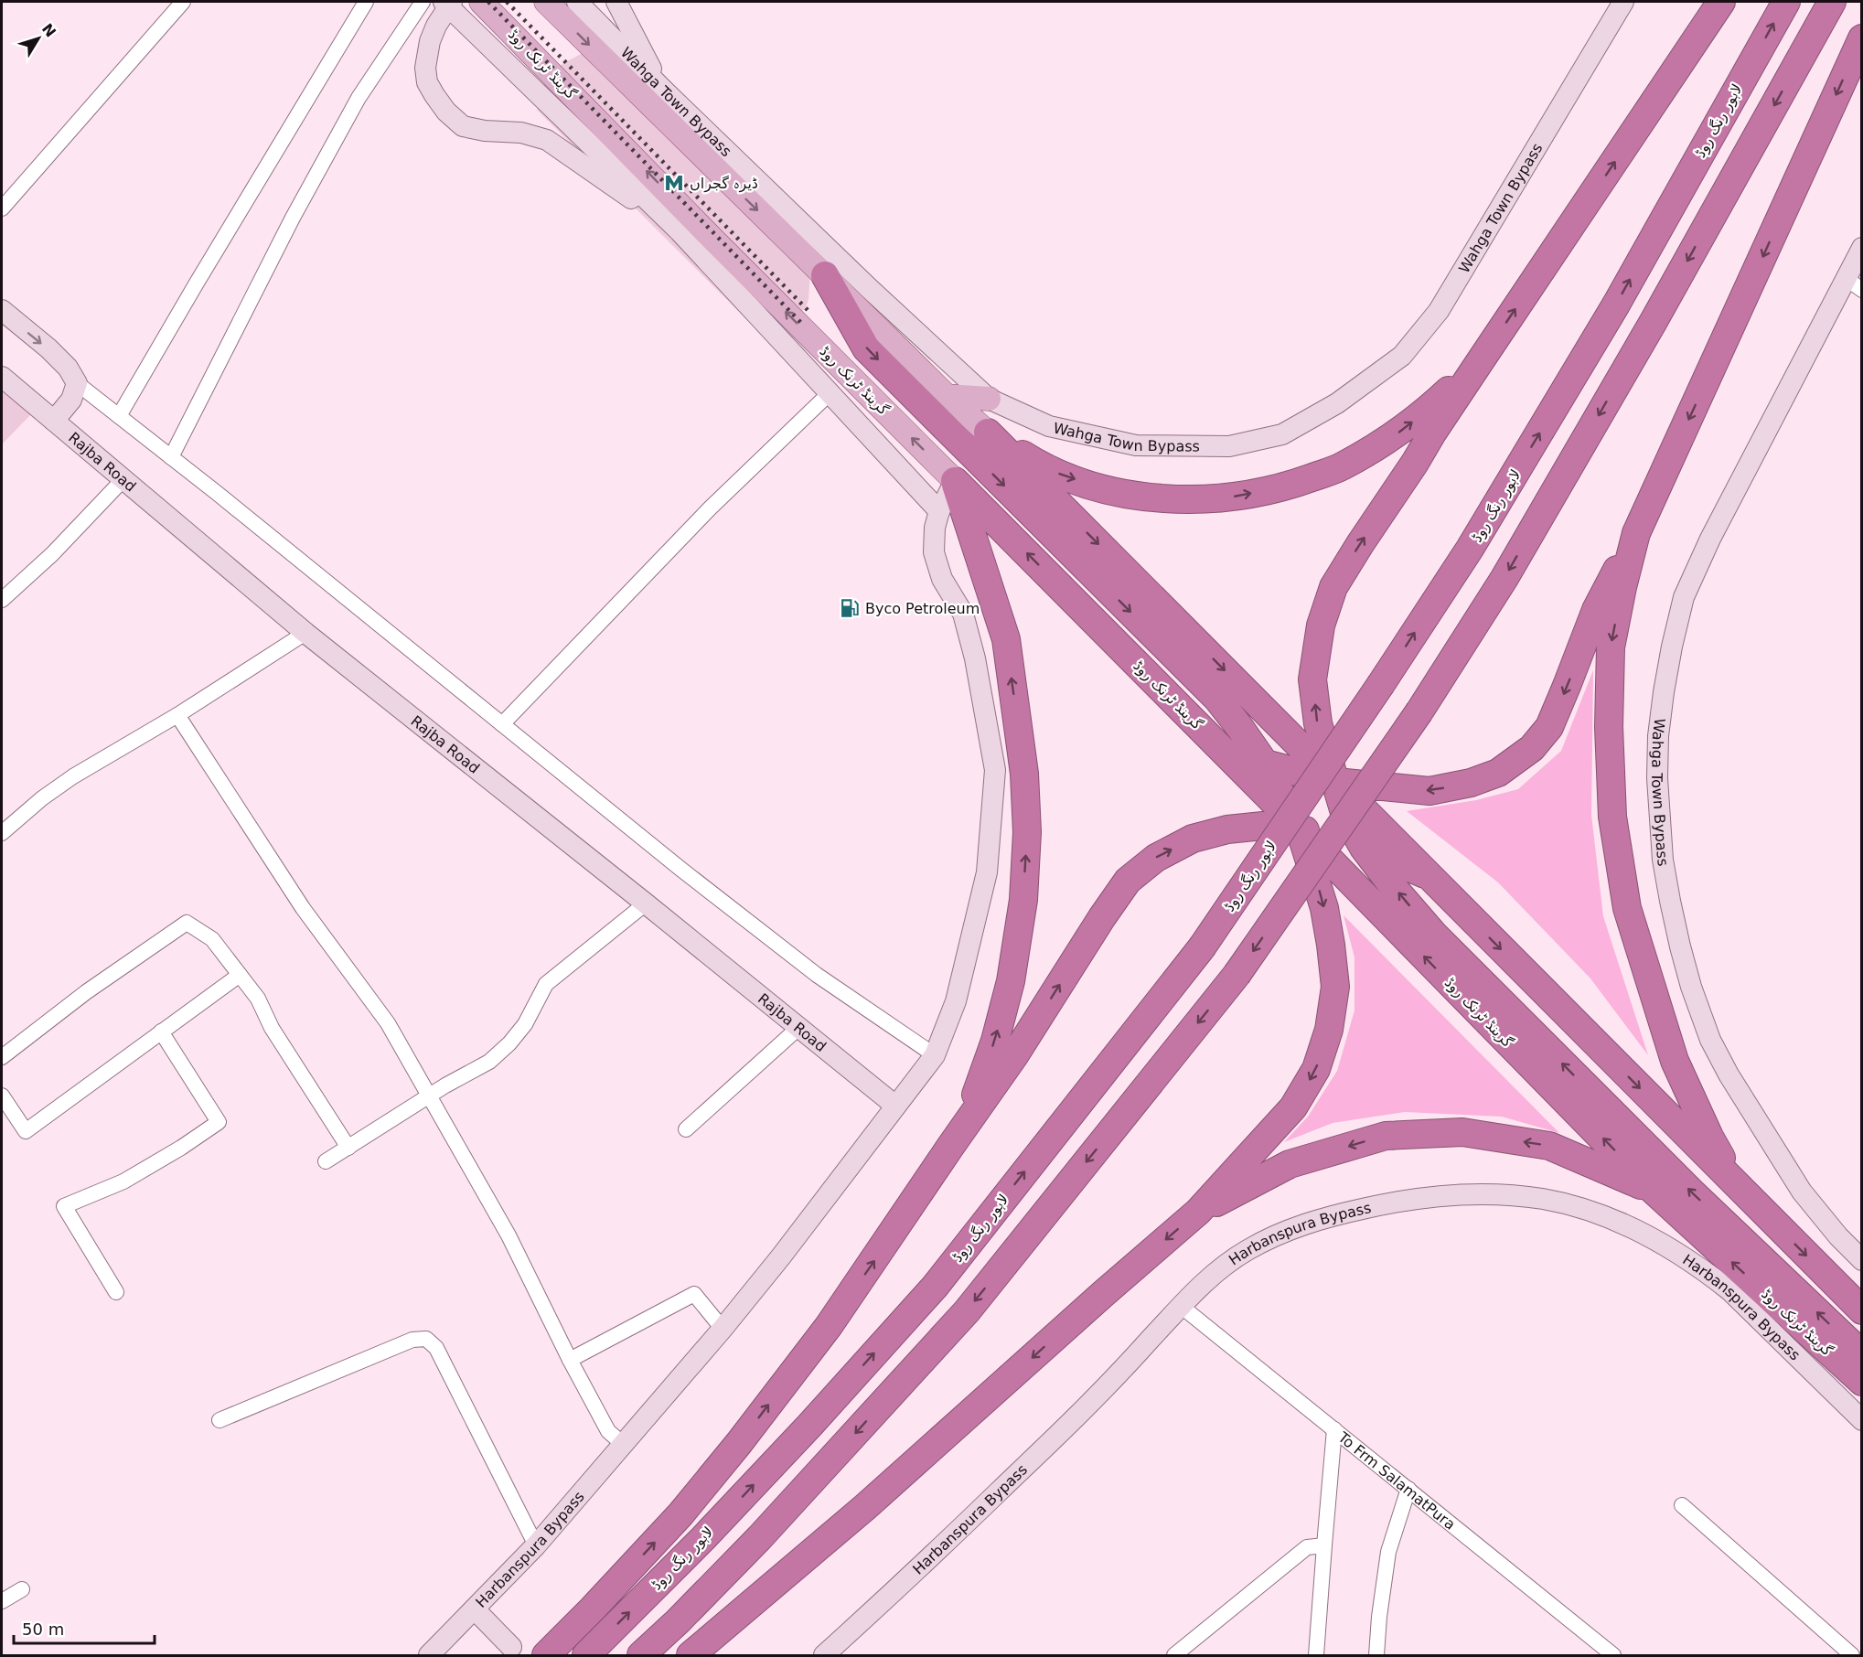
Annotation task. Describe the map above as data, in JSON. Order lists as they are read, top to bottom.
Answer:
{
  "streets": {
    "highway": ["گرینڈ ٹرنک روڈ", "لاہور رنگ روڈ"],
    "street": [
      "Wahga Town Bypass",
      "Rajba Road",
      "Harbanspura Bypass",
      "To Frm SalamatPura"
    ]
  },
  "crossings": [
    ["گرینڈ ٹرنک روڈ", "Harbanspura Bypass"],
    ["Rajba Road", "Harbanspura Bypass"],
    ["Harbanspura Bypass", "To Frm SalamatPura"]
  ],
  "places": {
    "metro station": ["ڈیرہ گجراں"],
    "fuel station": ["Byco Petroleum"]
  },
  "scale_bar": "50 m",
  "north": "top right"
}
